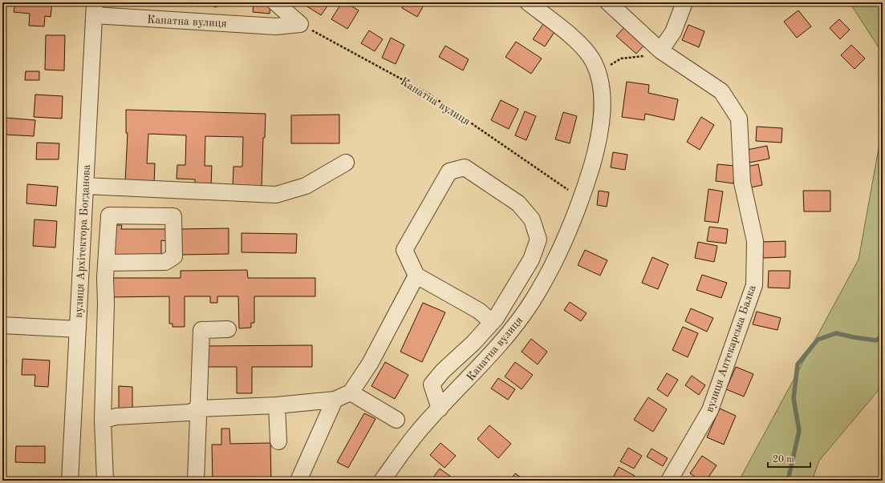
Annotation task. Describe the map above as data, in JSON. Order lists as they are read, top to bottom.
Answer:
{
  "streets": {
    "street": ["Канатна вулиця", "вулиця Архітектора Богданова", "вулиця Аптекарська Балка"]
  },
  "crossings": [
    ["Канатна вулиця", "вулиця Архітектора Богданова"]
  ],
  "scale_bar": "20 m"
}
